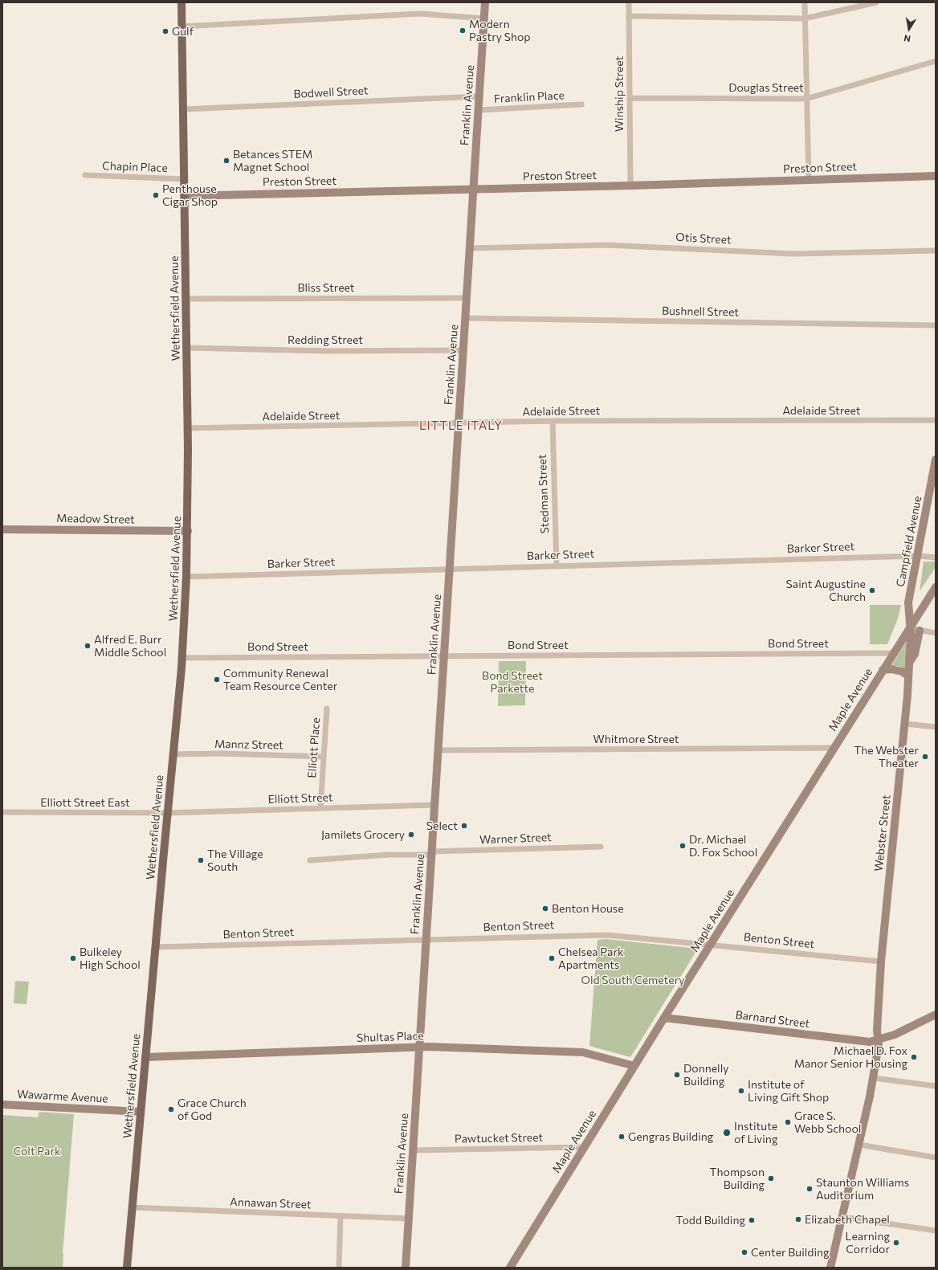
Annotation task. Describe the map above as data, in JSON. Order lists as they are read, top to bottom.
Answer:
{
  "streets": {
    "main road": [
      "Franklin Avenue",
      "Preston Street",
      "Wethersfield Avenue",
      "Meadow Street",
      "Campfield Avenue",
      "Maple Avenue",
      "Webster Street",
      "Barnard Street",
      "Shultas Place",
      "Wawarme Avenue"
    ],
    "street": [
      "Douglas Street",
      "Bodwell Street",
      "Winship Street",
      "Franklin Place",
      "Chapin Place",
      "Otis Street",
      "Bliss Street",
      "Bushnell Street",
      "Redding Street",
      "Adelaide Street",
      "Stedman Street",
      "Barker Street",
      "Bond Street",
      "Whitmore Street",
      "Mannz Street",
      "Elliott Place",
      "Elliott Street",
      "Elliott Street East",
      "Warner Street",
      "Benton Street",
      "Pawtucket Street",
      "Annawan Street"
    ]
  },
  "crossings": [
    ["Douglas Street", "Winship Street"],
    ["Bodwell Street", "Franklin Avenue"],
    ["Bodwell Street", "Wethersfield Avenue"],
    ["Winship Street", "Preston Street"],
    ["Franklin Place", "Franklin Avenue"],
    ["Franklin Avenue", "Preston Street"],
    ["Franklin Avenue", "Otis Street"],
    ["Franklin Avenue", "Bliss Street"],
    ["Franklin Avenue", "Bushnell Street"],
    ["Franklin Avenue", "Redding Street"],
    ["Franklin Avenue", "Adelaide Street"],
    ["Franklin Avenue", "Barker Street"],
    ["Franklin Avenue", "Bond Street"],
    ["Franklin Avenue", "Whitmore Street"],
    ["Franklin Avenue", "Elliott Street"],
    ["Franklin Avenue", "Warner Street"],
    ["Franklin Avenue", "Benton Street"],
    ["Franklin Avenue", "Shultas Place"],
    ["Franklin Avenue", "Pawtucket Street"],
    ["Franklin Avenue", "Annawan Street"],
    ["Chapin Place", "Wethersfield Avenue"],
    ["Preston Street", "Wethersfield Avenue"],
    ["Bliss Street", "Wethersfield Avenue"],
    ["Wethersfield Avenue", "Redding Street"],
    ["Wethersfield Avenue", "Adelaide Street"],
    ["Wethersfield Avenue", "Meadow Street"],
    ["Wethersfield Avenue", "Barker Street"],
    ["Wethersfield Avenue", "Bond Street"],
    ["Wethersfield Avenue", "Mannz Street"],
    ["Wethersfield Avenue", "Elliott Street"],
    ["Wethersfield Avenue", "Elliott Street East"],
    ["Wethersfield Avenue", "Benton Street"],
    ["Wethersfield Avenue", "Shultas Place"],
    ["Wethersfield Avenue", "Wawarme Avenue"],
    ["Wethersfield Avenue", "Annawan Street"],
    ["Adelaide Street", "Stedman Street"],
    ["Stedman Street", "Barker Street"],
    ["Campfield Avenue", "Barker Street"],
    ["Campfield Avenue", "Maple Avenue"],
    ["Campfield Avenue", "Webster Street"],
    ["Bond Street", "Maple Avenue"],
    ["Maple Avenue", "Whitmore Street"],
    ["Maple Avenue", "Webster Street"],
    ["Maple Avenue", "Benton Street"],
    ["Maple Avenue", "Barnard Street"],
    ["Maple Avenue", "Shultas Place"],
    ["Maple Avenue", "Pawtucket Street"],
    ["Mannz Street", "Elliott Place"],
    ["Elliott Place", "Elliott Street"],
    ["Elliott Street", "Elliott Street East"],
    ["Webster Street", "Benton Street"],
    ["Webster Street", "Barnard Street"]
  ],
  "districts": ["LITTLE ITALY"],
  "parks": ["Bond Street Parkette", "Old South Cemetery", "Colt Park"],
  "places": [
    "Modern Pastry Shop",
    "Gulf",
    "Betances STEM Magnet School",
    "Penthouse Cigar Shop",
    "Saint Augustine Church",
    "Alfred E. Burr Middle School",
    "Community Renewal Team Resource Center",
    "The Webster Theater",
    "Select",
    "Jamilets Grocery",
    "Dr. Michael D. Fox School",
    "The Village South",
    "Benton House",
    "Bulkeley High School",
    "Chelsea Park Apartments",
    "Michael D. Fox Manor Senior Housing",
    "Donnelly Building",
    "Institute of Living Gift Shop",
    "Grace Church of God",
    "Grace S. Webb School",
    "Institute of Living",
    "Gengras Building",
    "Thompson Building",
    "Staunton Williams Auditorium",
    "Elizabeth Chapel",
    "Todd Building",
    "Learning Corridor",
    "Center Building"
  ],
  "north": "bottom"
}
